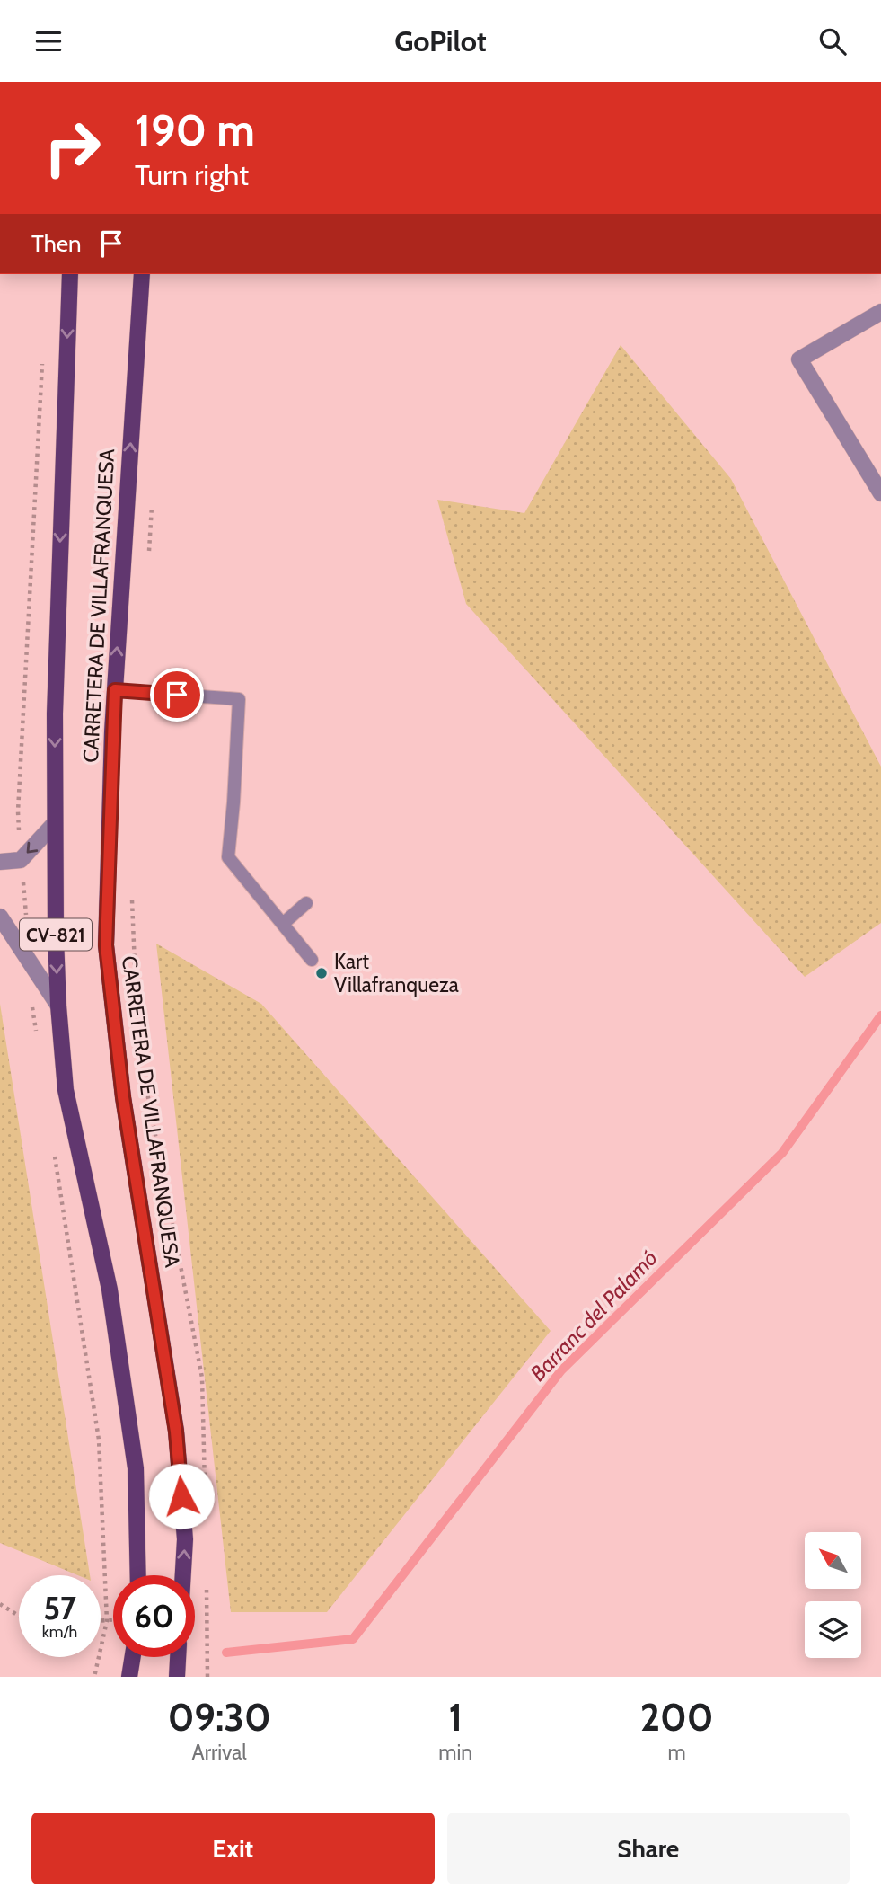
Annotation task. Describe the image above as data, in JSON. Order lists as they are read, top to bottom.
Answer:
{
  "streets": {
    "main road": ["CARRETERA DE VILLAFRANQUESA", "CV-821"]
  },
  "water": ["Barranc del Palamó"],
  "places": ["Kart Villafranqueza"],
  "north": "top left",
  "page": {
    "header": "GoPilot",
    "turn": ["190 m", "Turn right"],
    "then": "Then",
    "speed": "57 km/h",
    "limit": "60",
    "eta": [
      "09:30",
      "Arrival",
      "1",
      "min",
      "200",
      "m"
    ],
    "buttons": ["Exit", "Share"]
  }
}
